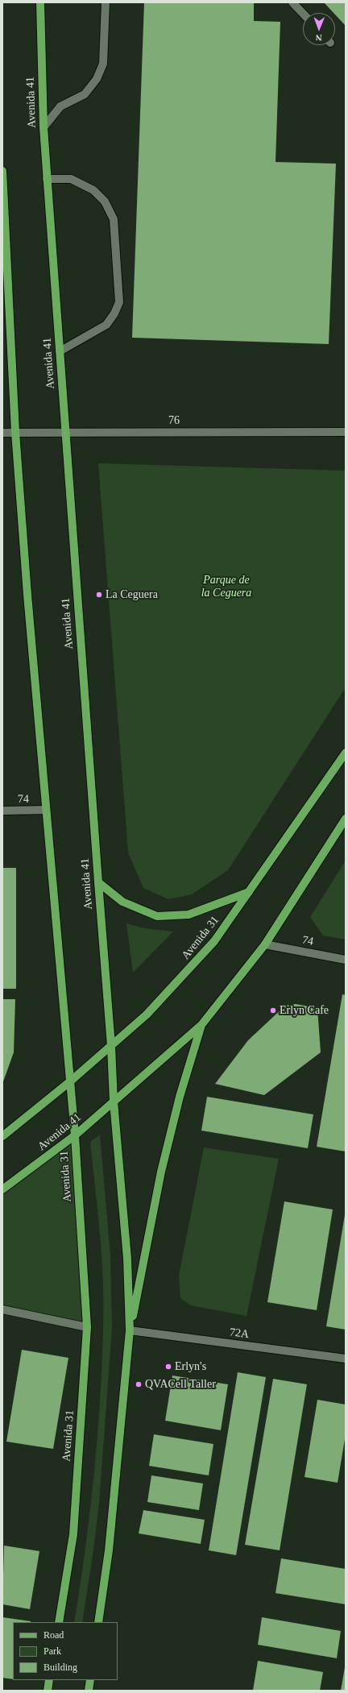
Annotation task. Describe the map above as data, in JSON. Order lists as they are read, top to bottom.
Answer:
{
  "streets": {
    "main road": ["Avenida 41", "Avenida 31"],
    "street": ["76", "74", "72A"]
  },
  "crossings": [
    ["Avenida 41", "76"],
    ["Avenida 41", "Avenida 31"]
  ],
  "parks": ["Parque de la Ceguera"],
  "places": [
    "La Ceguera",
    "Erlyn Cafe",
    "Erlyn's",
    "QVACell Taller"
  ],
  "legend": ["Road", "Park", "Building"],
  "north": "bottom"
}
